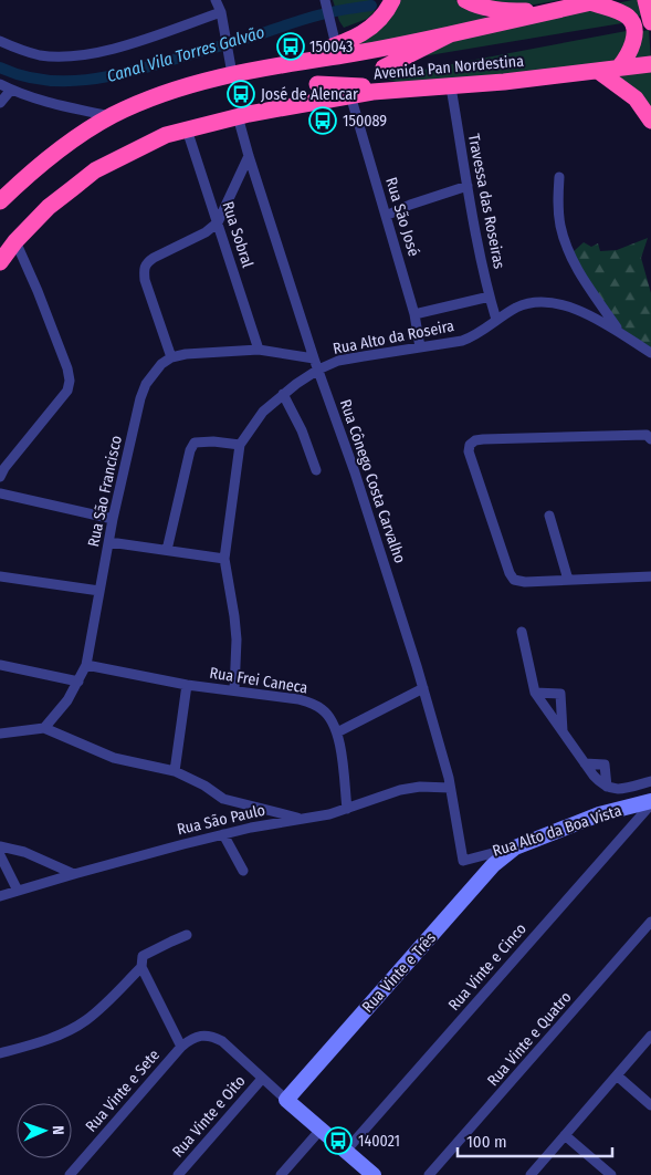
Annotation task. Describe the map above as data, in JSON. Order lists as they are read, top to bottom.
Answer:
{
  "streets": {
    "highway": ["Avenida Pan Nordestina"],
    "main road": ["Rua Alto da Boa Vista", "Rua Vinte e Três"],
    "street": [
      "Travessa das Roseiras",
      "Rua São José",
      "Rua Sobral",
      "Rua Alto da Roseira",
      "Rua Cônego Costa Carvalho",
      "Rua São Francisco",
      "Rua Frei Caneca",
      "Rua São Paulo",
      "Rua Vinte e Cinco",
      "Rua Vinte e Quatro",
      "Rua Vinte e Sete",
      "Rua Vinte e Oito"
    ]
  },
  "crossings": [
    ["Avenida Pan Nordestina", "Travessa das Roseiras"],
    ["Avenida Pan Nordestina", "Rua São José"],
    ["Avenida Pan Nordestina", "Rua Sobral"],
    ["Avenida Pan Nordestina", "Rua Cônego Costa Carvalho"],
    ["Travessa das Roseiras", "Rua Alto da Roseira"],
    ["Rua São José", "Rua Alto da Roseira"],
    ["Rua Alto da Roseira", "Rua Cônego Costa Carvalho"],
    ["Rua Cônego Costa Carvalho", "Rua São Paulo"],
    ["Rua Cônego Costa Carvalho", "Rua Alto da Boa Vista"],
    ["Rua São Francisco", "Rua Frei Caneca"],
    ["Rua Frei Caneca", "Rua São Paulo"],
    ["Rua Alto da Boa Vista", "Rua Vinte e Cinco"],
    ["Rua Alto da Boa Vista", "Rua Vinte e Três"],
    ["Rua Vinte e Sete", "Rua Vinte e Oito"]
  ],
  "water": ["Canal Vila Torres Galvão"],
  "places": {
    "bus stop": [
      "150043",
      "José de Alencar",
      "150089",
      "140021"
    ]
  },
  "scale_bar": "100 m",
  "north": "right"
}
